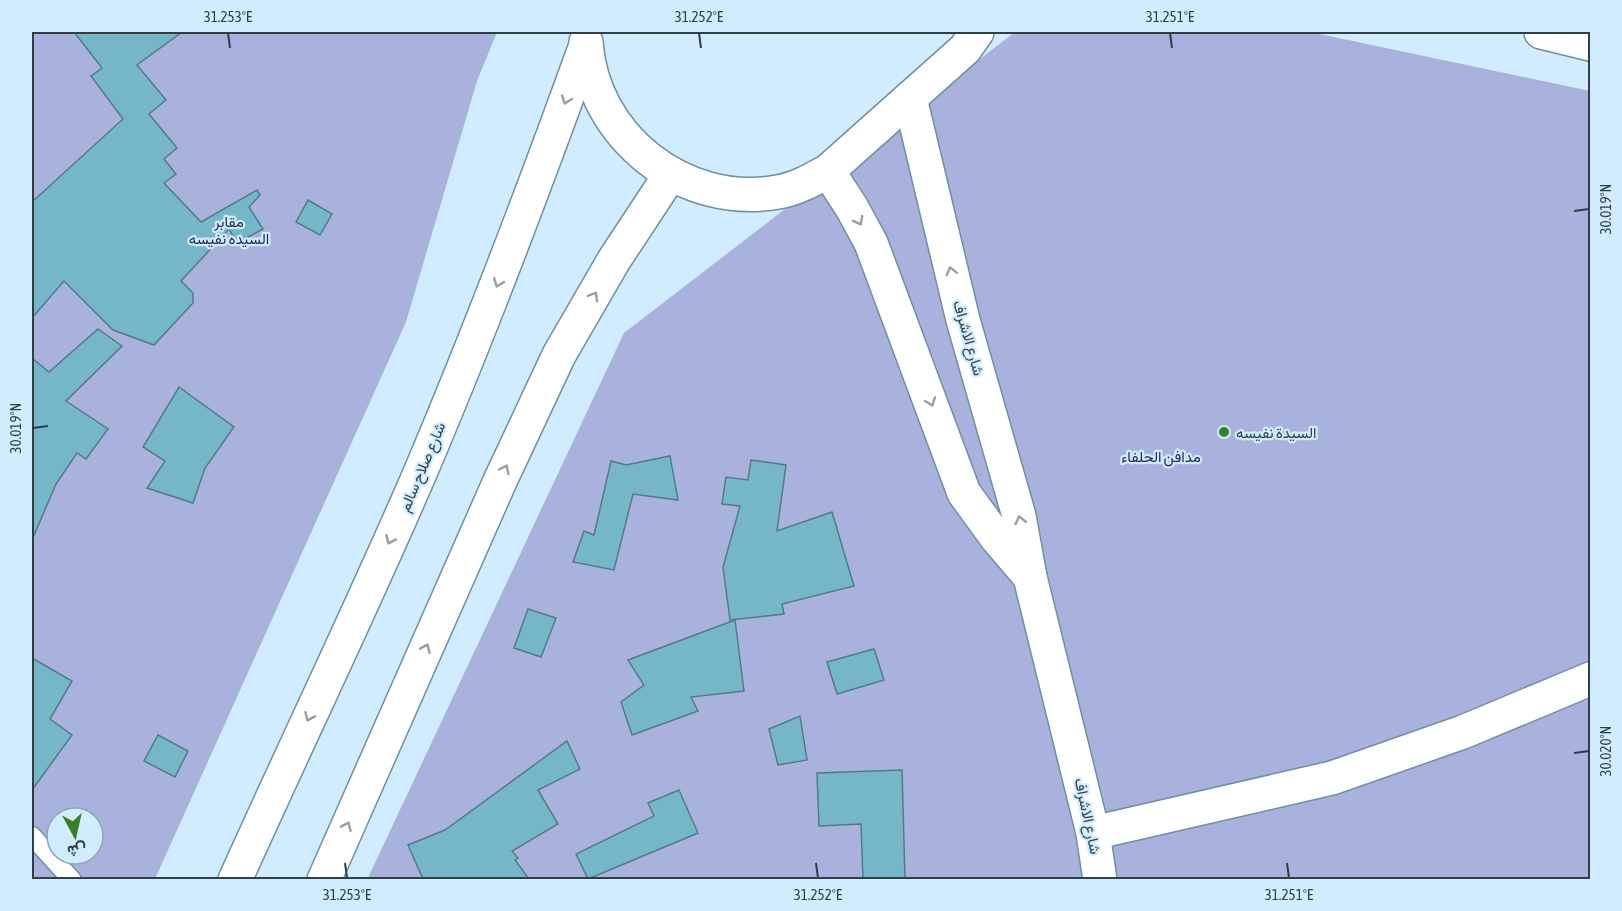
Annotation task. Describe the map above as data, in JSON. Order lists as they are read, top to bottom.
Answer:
{
  "streets": {
    "main road": ["شارع الاشراف", "شارع صلاح سالم"]
  },
  "parks": ["مقابر السيده نفيسه", "مدافن الحلفاء"],
  "places": ["السيدة نفيسه"],
  "north": "bottom",
  "coordinates": [
    "31.253°E",
    "31.252°E",
    "31.251°E",
    "30.019°N",
    "30.020°N"
  ]
}
